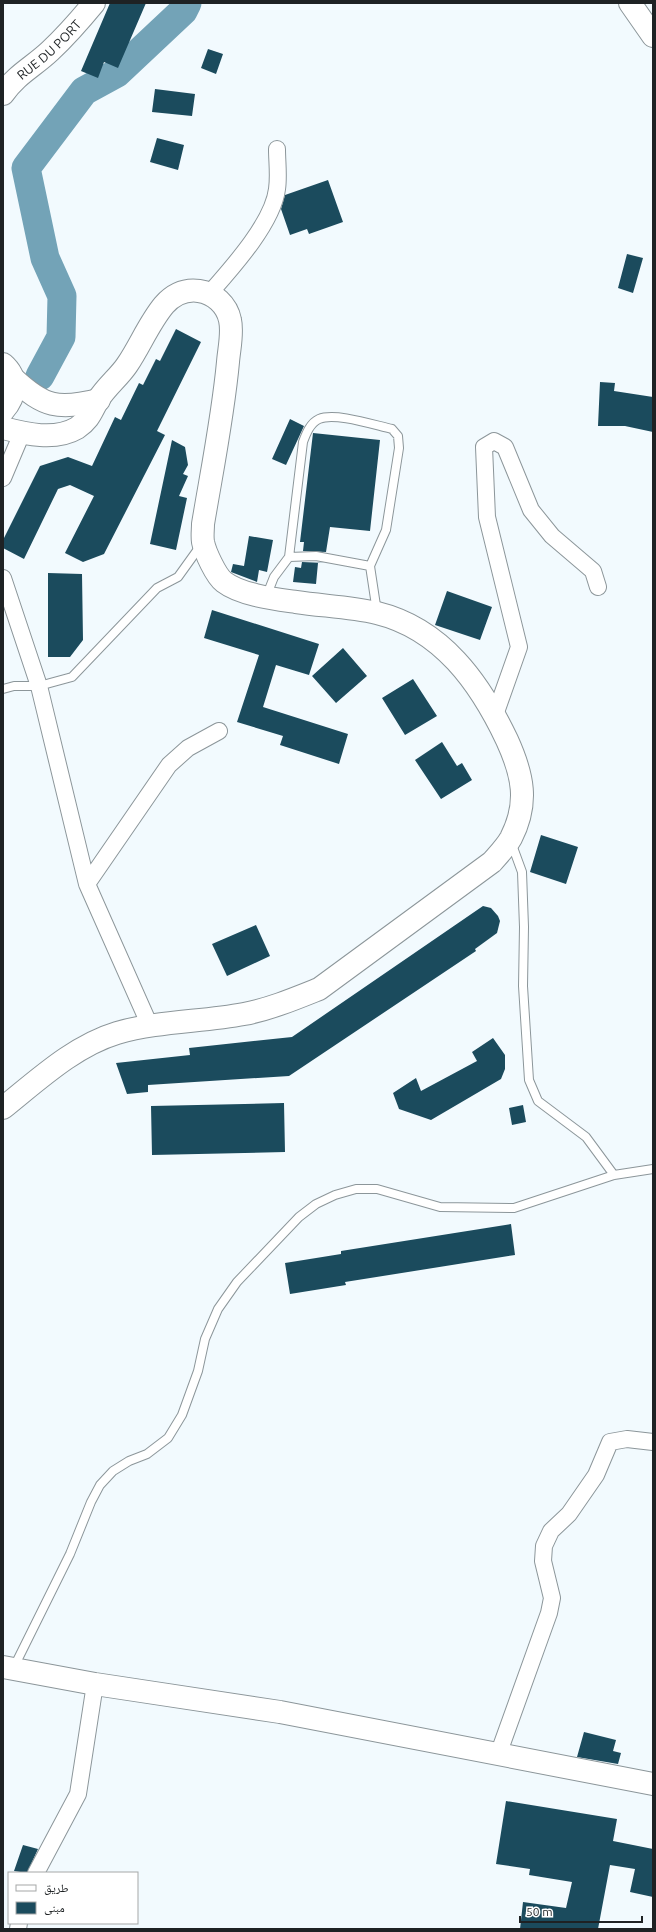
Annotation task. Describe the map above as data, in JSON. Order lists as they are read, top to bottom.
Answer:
{
  "streets": {
    "main road": ["RUE DU PORT"]
  },
  "legend": ["طريق", "مبنى"],
  "scale_bar": "50 m"
}
